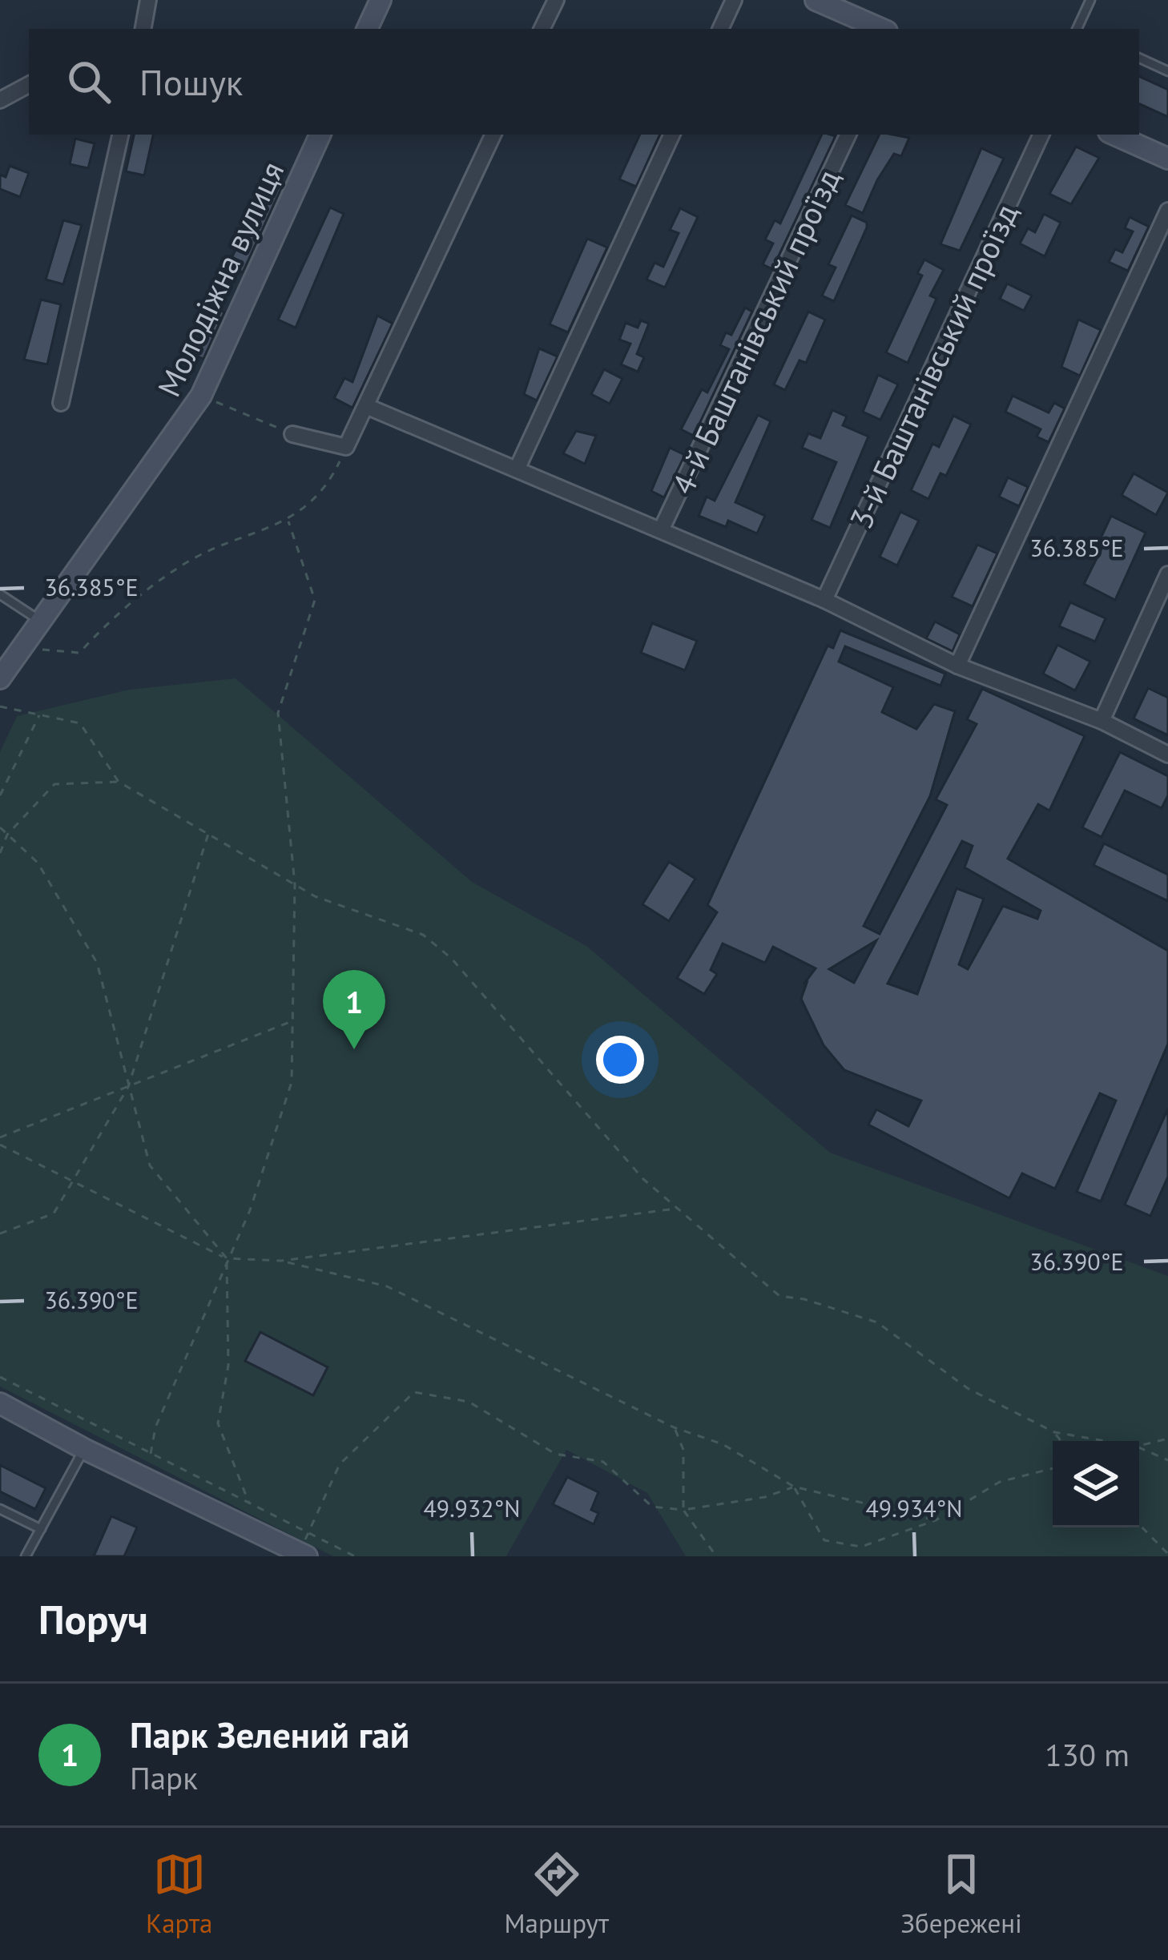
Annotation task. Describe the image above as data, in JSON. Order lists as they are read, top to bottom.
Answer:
{
  "streets": {
    "street": ["Молодіжна вулиця", "4-й Баштанівський проїзд", "3-й Баштанівський проїзд"]
  },
  "page": {
    "search": "Пошук",
    "pins": "1",
    "heading": "Поруч",
    "list": [
      {
        "mark": "1",
        "name": "Парк Зелений гай",
        "note": "Парк",
        "value": "130 m"
      }
    ],
    "nav": ["Карта", "Маршрут", "Збережені"]
  },
  "coordinates": [
    "36.385°E",
    "36.390°E",
    "49.932°N",
    "49.934°N"
  ]
}
